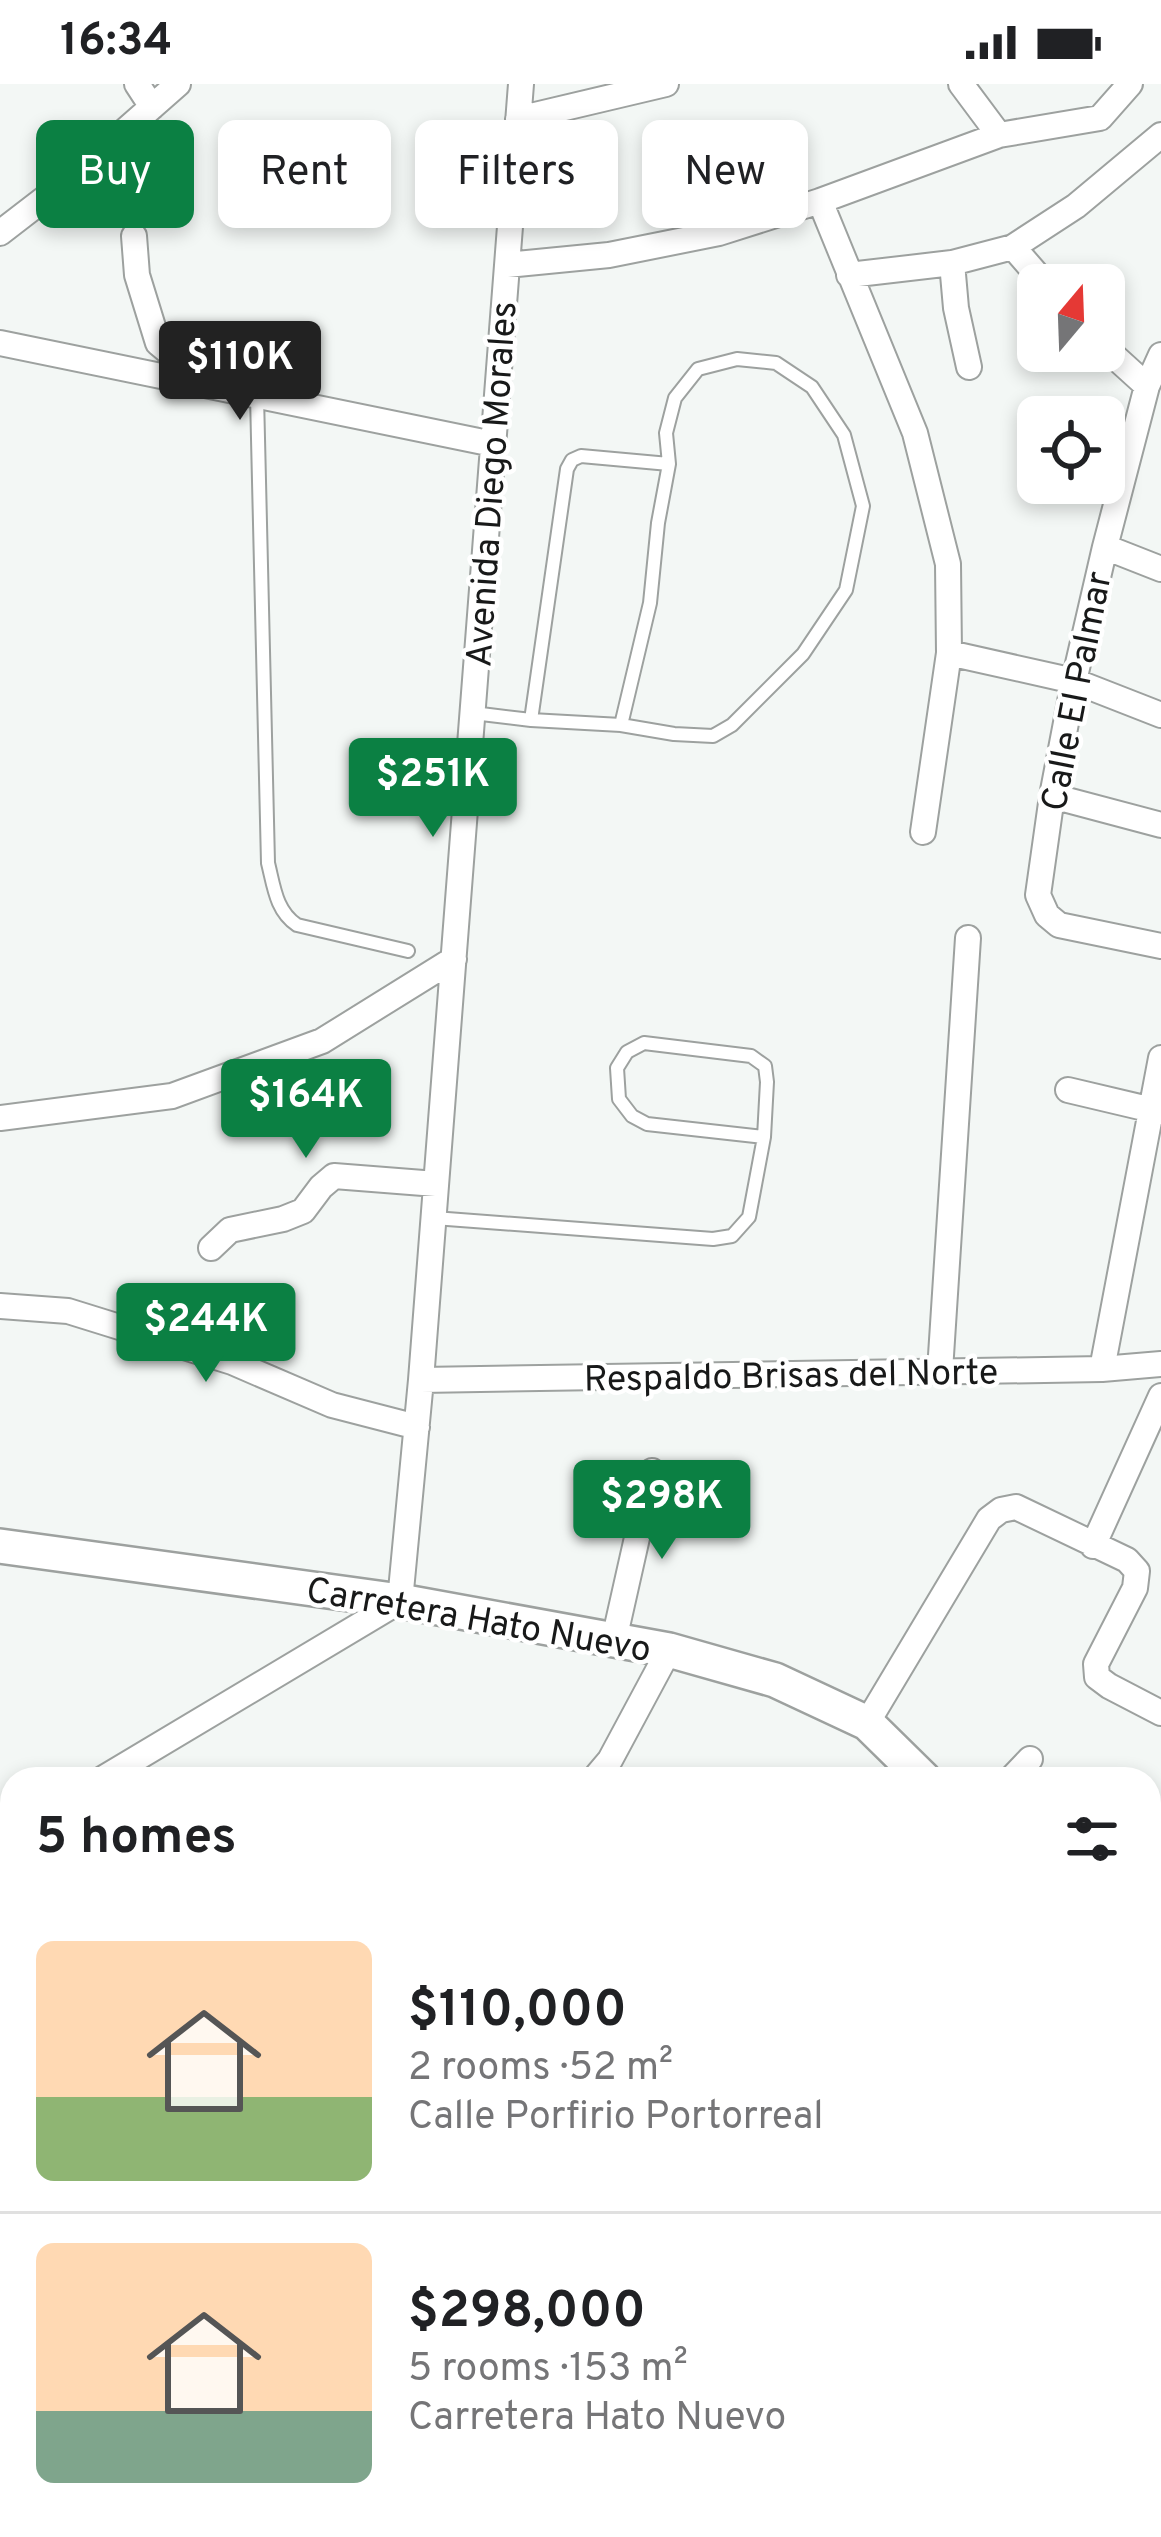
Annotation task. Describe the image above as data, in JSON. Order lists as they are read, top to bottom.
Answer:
{
  "streets": {
    "main road": ["Carretera Hato Nuevo"],
    "street": ["Avenida Diego Morales", "Calle El Palmar", "Respaldo Brisas del Norte"]
  },
  "crossings": [
    ["Avenida Diego Morales", "Respaldo Brisas del Norte"],
    ["Avenida Diego Morales", "Carretera Hato Nuevo"]
  ],
  "north": "top",
  "page": {
    "status": "16:34",
    "chip": [
      "Buy",
      "Rent",
      "Filters",
      "New"
    ],
    "price": [
      "$110K",
      "$251K",
      "$164K",
      "$244K",
      "$298K"
    ],
    "heading": "5 homes",
    "list": [
      {
        "name": "$110,000",
        "note": "2 rooms · 52 m² · Calle Porfirio Portorreal"
      },
      {
        "name": "$298,000",
        "note": "5 rooms · 153 m² · Carretera Hato Nuevo"
      }
    ]
  }
}
